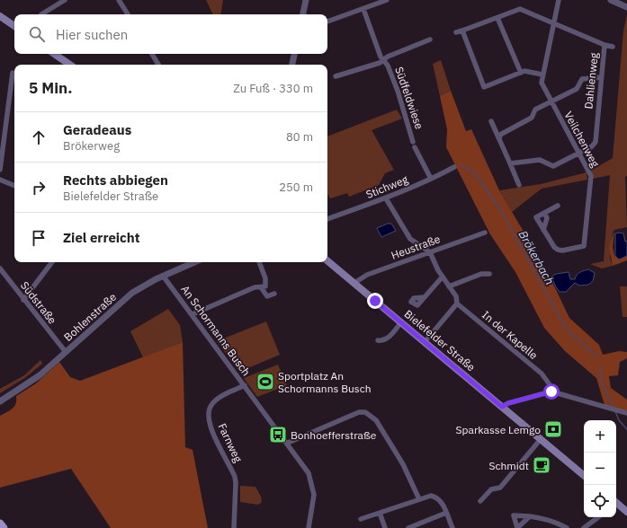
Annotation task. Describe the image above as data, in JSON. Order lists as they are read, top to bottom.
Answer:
{
  "streets": {
    "main road": ["Bielefelder Straße"],
    "street": [
      "Dahlienweg",
      "Südfeldwiese",
      "Veilchenweg",
      "Stichweg",
      "Heustraße",
      "Südstraße",
      "Bohlenstraße",
      "An Schormanns Busch",
      "In der Kapelle",
      "Farnweg"
    ]
  },
  "crossings": [
    ["Dahlienweg", "Veilchenweg"],
    ["Südfeldwiese", "Stichweg"],
    ["Heustraße", "Bielefelder Straße"],
    ["Südstraße", "Bohlenstraße"],
    ["Bohlenstraße", "An Schormanns Busch"],
    ["An Schormanns Busch", "Farnweg"]
  ],
  "water": ["Brökerbach"],
  "places": {
    "sports": ["Sportplatz An Schormanns Busch"],
    "bank": ["Sparkasse Lemgo"],
    "bus stop": ["Bonhoefferstraße"],
    "cafe": ["Schmidt"]
  },
  "page": {
    "search": "Hier suchen",
    "heading": ["5 Min.", "Zu Fuß · 330 m"],
    "list": [
      ["Geradeaus", "Brökerweg", "80 m"],
      ["Rechts abbiegen", "Bielefelder Straße", "250 m"],
      "Ziel erreicht"
    ],
    "map_buttons": ["+", "−"]
  }
}
